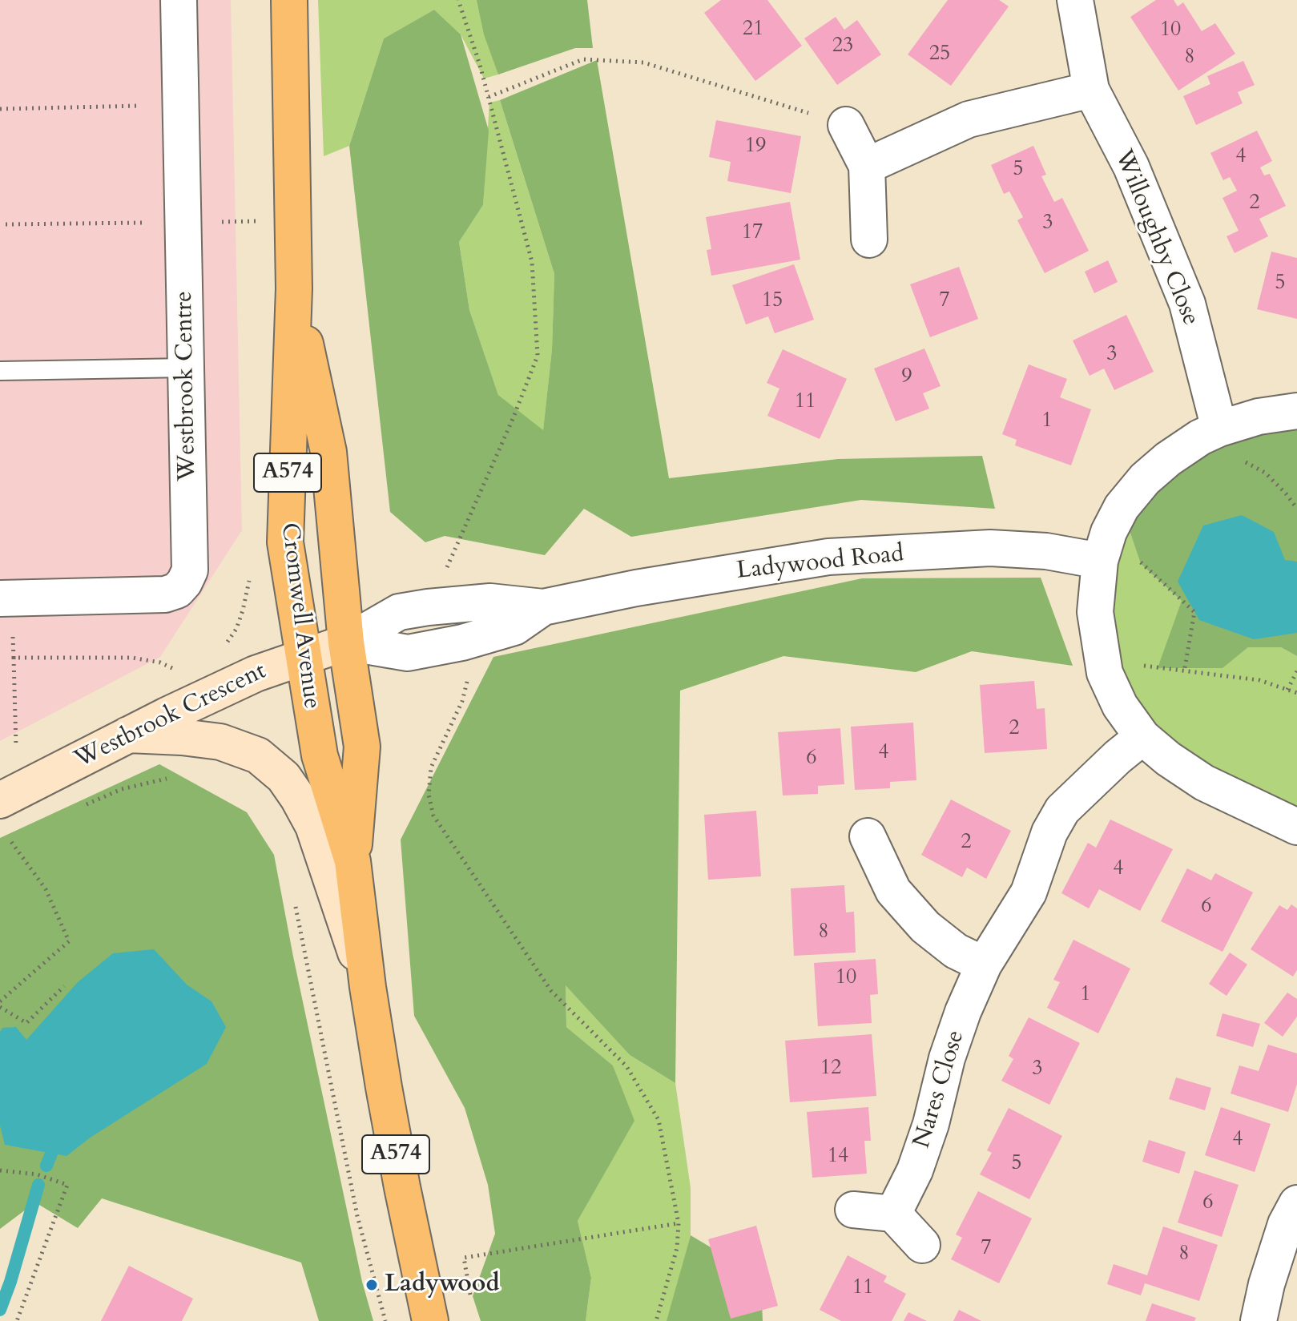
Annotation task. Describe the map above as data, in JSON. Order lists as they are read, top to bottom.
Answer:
{
  "streets": {
    "main road": ["A574", "Cromwell Avenue"],
    "street": [
      "Willoughby Close",
      "Westbrook Centre",
      "Ladywood Road",
      "Westbrook Crescent",
      "Nares Close"
    ]
  },
  "crossings": [
    ["Ladywood Road", "Cromwell Avenue"],
    ["Ladywood Road", "Westbrook Crescent"],
    ["Cromwell Avenue", "Westbrook Crescent"]
  ],
  "places": ["Ladywood"],
  "house_numbers": [
    "21",
    "10",
    "23",
    "25",
    "8",
    "19",
    "4",
    "5",
    "2",
    "3",
    "17",
    "5",
    "15",
    "7",
    "3",
    "9",
    "11",
    "1",
    "2",
    "4",
    "6",
    "2",
    "4",
    "6",
    "8",
    "10",
    "1",
    "12",
    "3",
    "4",
    "14",
    "5",
    "6",
    "7",
    "8",
    "11"
  ]
}
